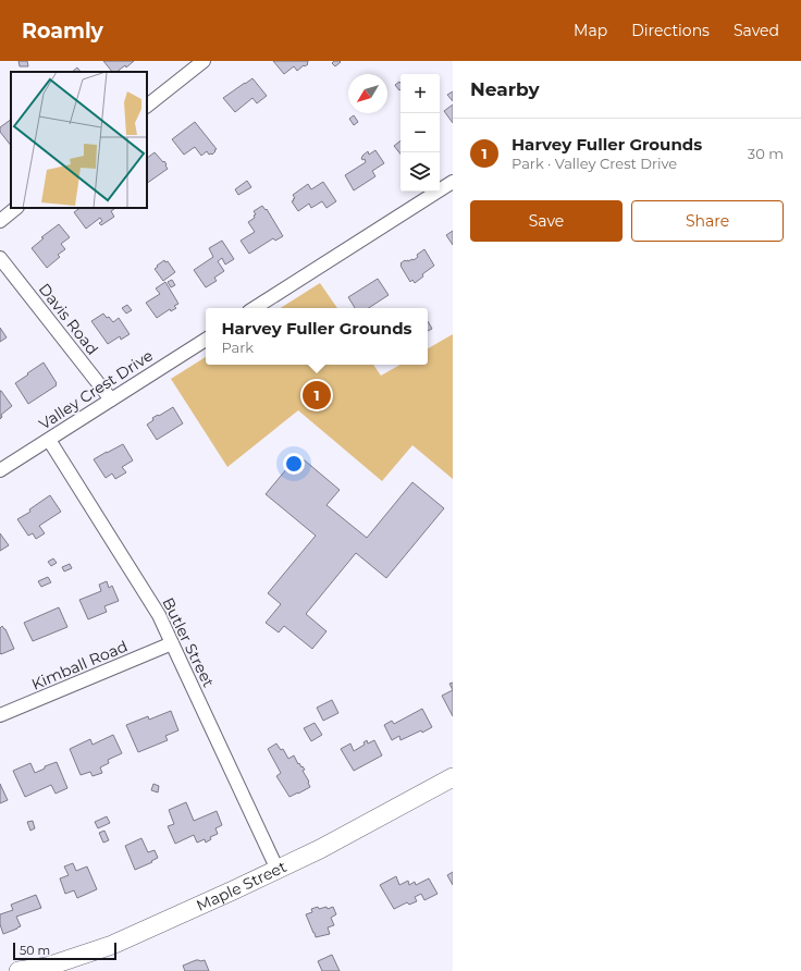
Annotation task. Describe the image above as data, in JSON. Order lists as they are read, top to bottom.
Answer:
{
  "streets": {
    "main road": ["Maple Street"],
    "street": [
      "Davis Road",
      "Valley Crest Drive",
      "Butler Street",
      "Kimball Road"
    ]
  },
  "crossings": [
    ["Davis Road", "Valley Crest Drive"],
    ["Valley Crest Drive", "Butler Street"],
    ["Butler Street", "Kimball Road"],
    ["Butler Street", "Maple Street"]
  ],
  "scale_bar": "50 m",
  "north": "bottom left",
  "page": {
    "header": "Roamly",
    "nav": ["Map", "Directions", "Saved"],
    "heading": "Nearby",
    "map_buttons": ["+", "−"],
    "list": [
      {
        "mark": "1",
        "name": "Harvey Fuller Grounds",
        "note": "Park · Valley Crest Drive",
        "value": "30 m"
      }
    ],
    "buttons": ["Save", "Share"],
    "popup": ["Harvey Fuller Grounds", "Park"],
    "pins": "1",
    "scale": "50 m"
  }
}
